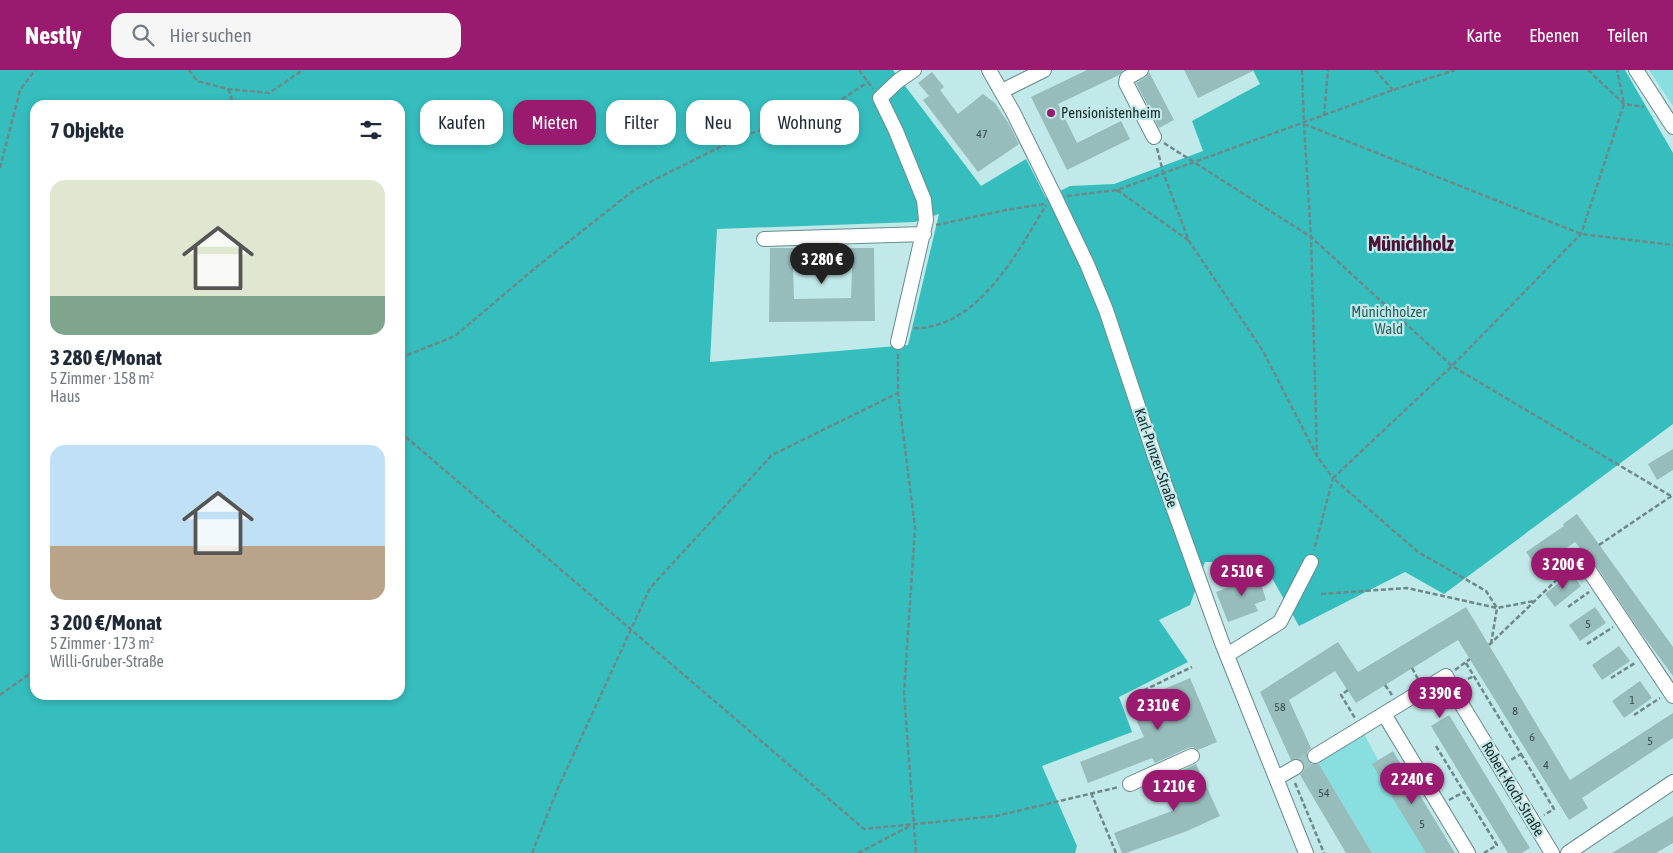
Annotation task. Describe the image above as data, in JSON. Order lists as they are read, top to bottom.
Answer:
{
  "streets": {
    "street": ["Karl-Punzer-Straße", "Robert-Koch-Straße"]
  },
  "districts": ["Münichholz"],
  "parks": ["Münichholzer Wald"],
  "places": ["Pensionistenheim"],
  "house_numbers": [
    "47",
    "5",
    "1",
    "58",
    "8",
    "6",
    "5",
    "4",
    "54",
    "5"
  ],
  "page": {
    "header": "Nestly",
    "search": "Hier suchen",
    "nav": ["Karte", "Ebenen", "Teilen"],
    "chip": [
      "Kaufen",
      "Mieten",
      "Filter",
      "Neu",
      "Wohnung"
    ],
    "heading": "7 Objekte",
    "list": [
      {
        "name": "3 280 €/Monat",
        "note": "5 Zimmer · 158 m² · Haus"
      },
      {
        "name": "3 200 €/Monat",
        "note": "5 Zimmer · 173 m² · Willi-Gruber-Straße"
      }
    ],
    "price": [
      "3 280 €",
      "3 200 €",
      "2 510 €",
      "3 390 €",
      "2 310 €",
      "2 240 €",
      "1 210 €"
    ]
  }
}
